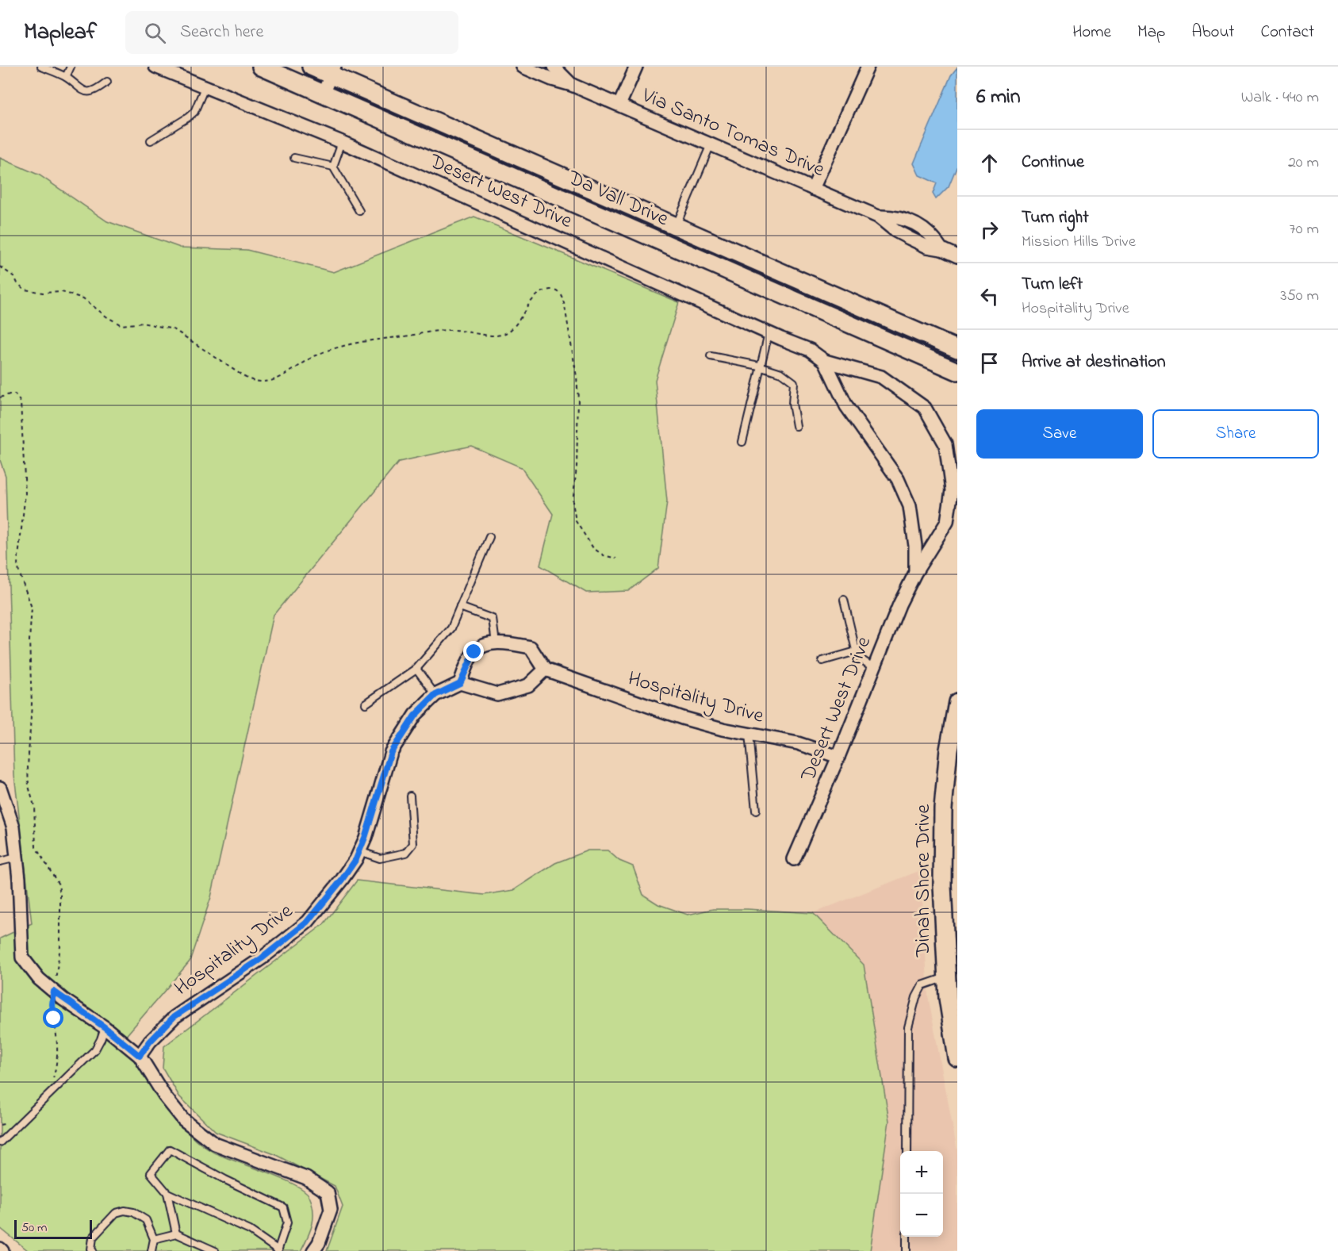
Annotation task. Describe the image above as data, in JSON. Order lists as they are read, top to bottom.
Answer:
{
  "streets": {
    "main road": ["Da Vall Drive", "Dinah Shore Drive"],
    "street": ["Via Santo Tomas Drive", "Desert West Drive", "Hospitality Drive"]
  },
  "crossings": [
    ["Desert West Drive", "Hospitality Drive"]
  ],
  "scale_bar": "50 m",
  "page": {
    "header": "Mapleaf",
    "search": "Search here",
    "nav": [
      "Home",
      "Map",
      "About",
      "Contact"
    ],
    "heading": ["6 min", "Walk · 440 m"],
    "list": [
      ["Continue", "20 m"],
      ["Turn right", "Mission Hills Drive", "70 m"],
      ["Turn left", "Hospitality Drive", "350 m"],
      "Arrive at destination"
    ],
    "buttons": ["Save", "Share"],
    "map_buttons": ["+", "−"],
    "scale": "50 m"
  }
}
